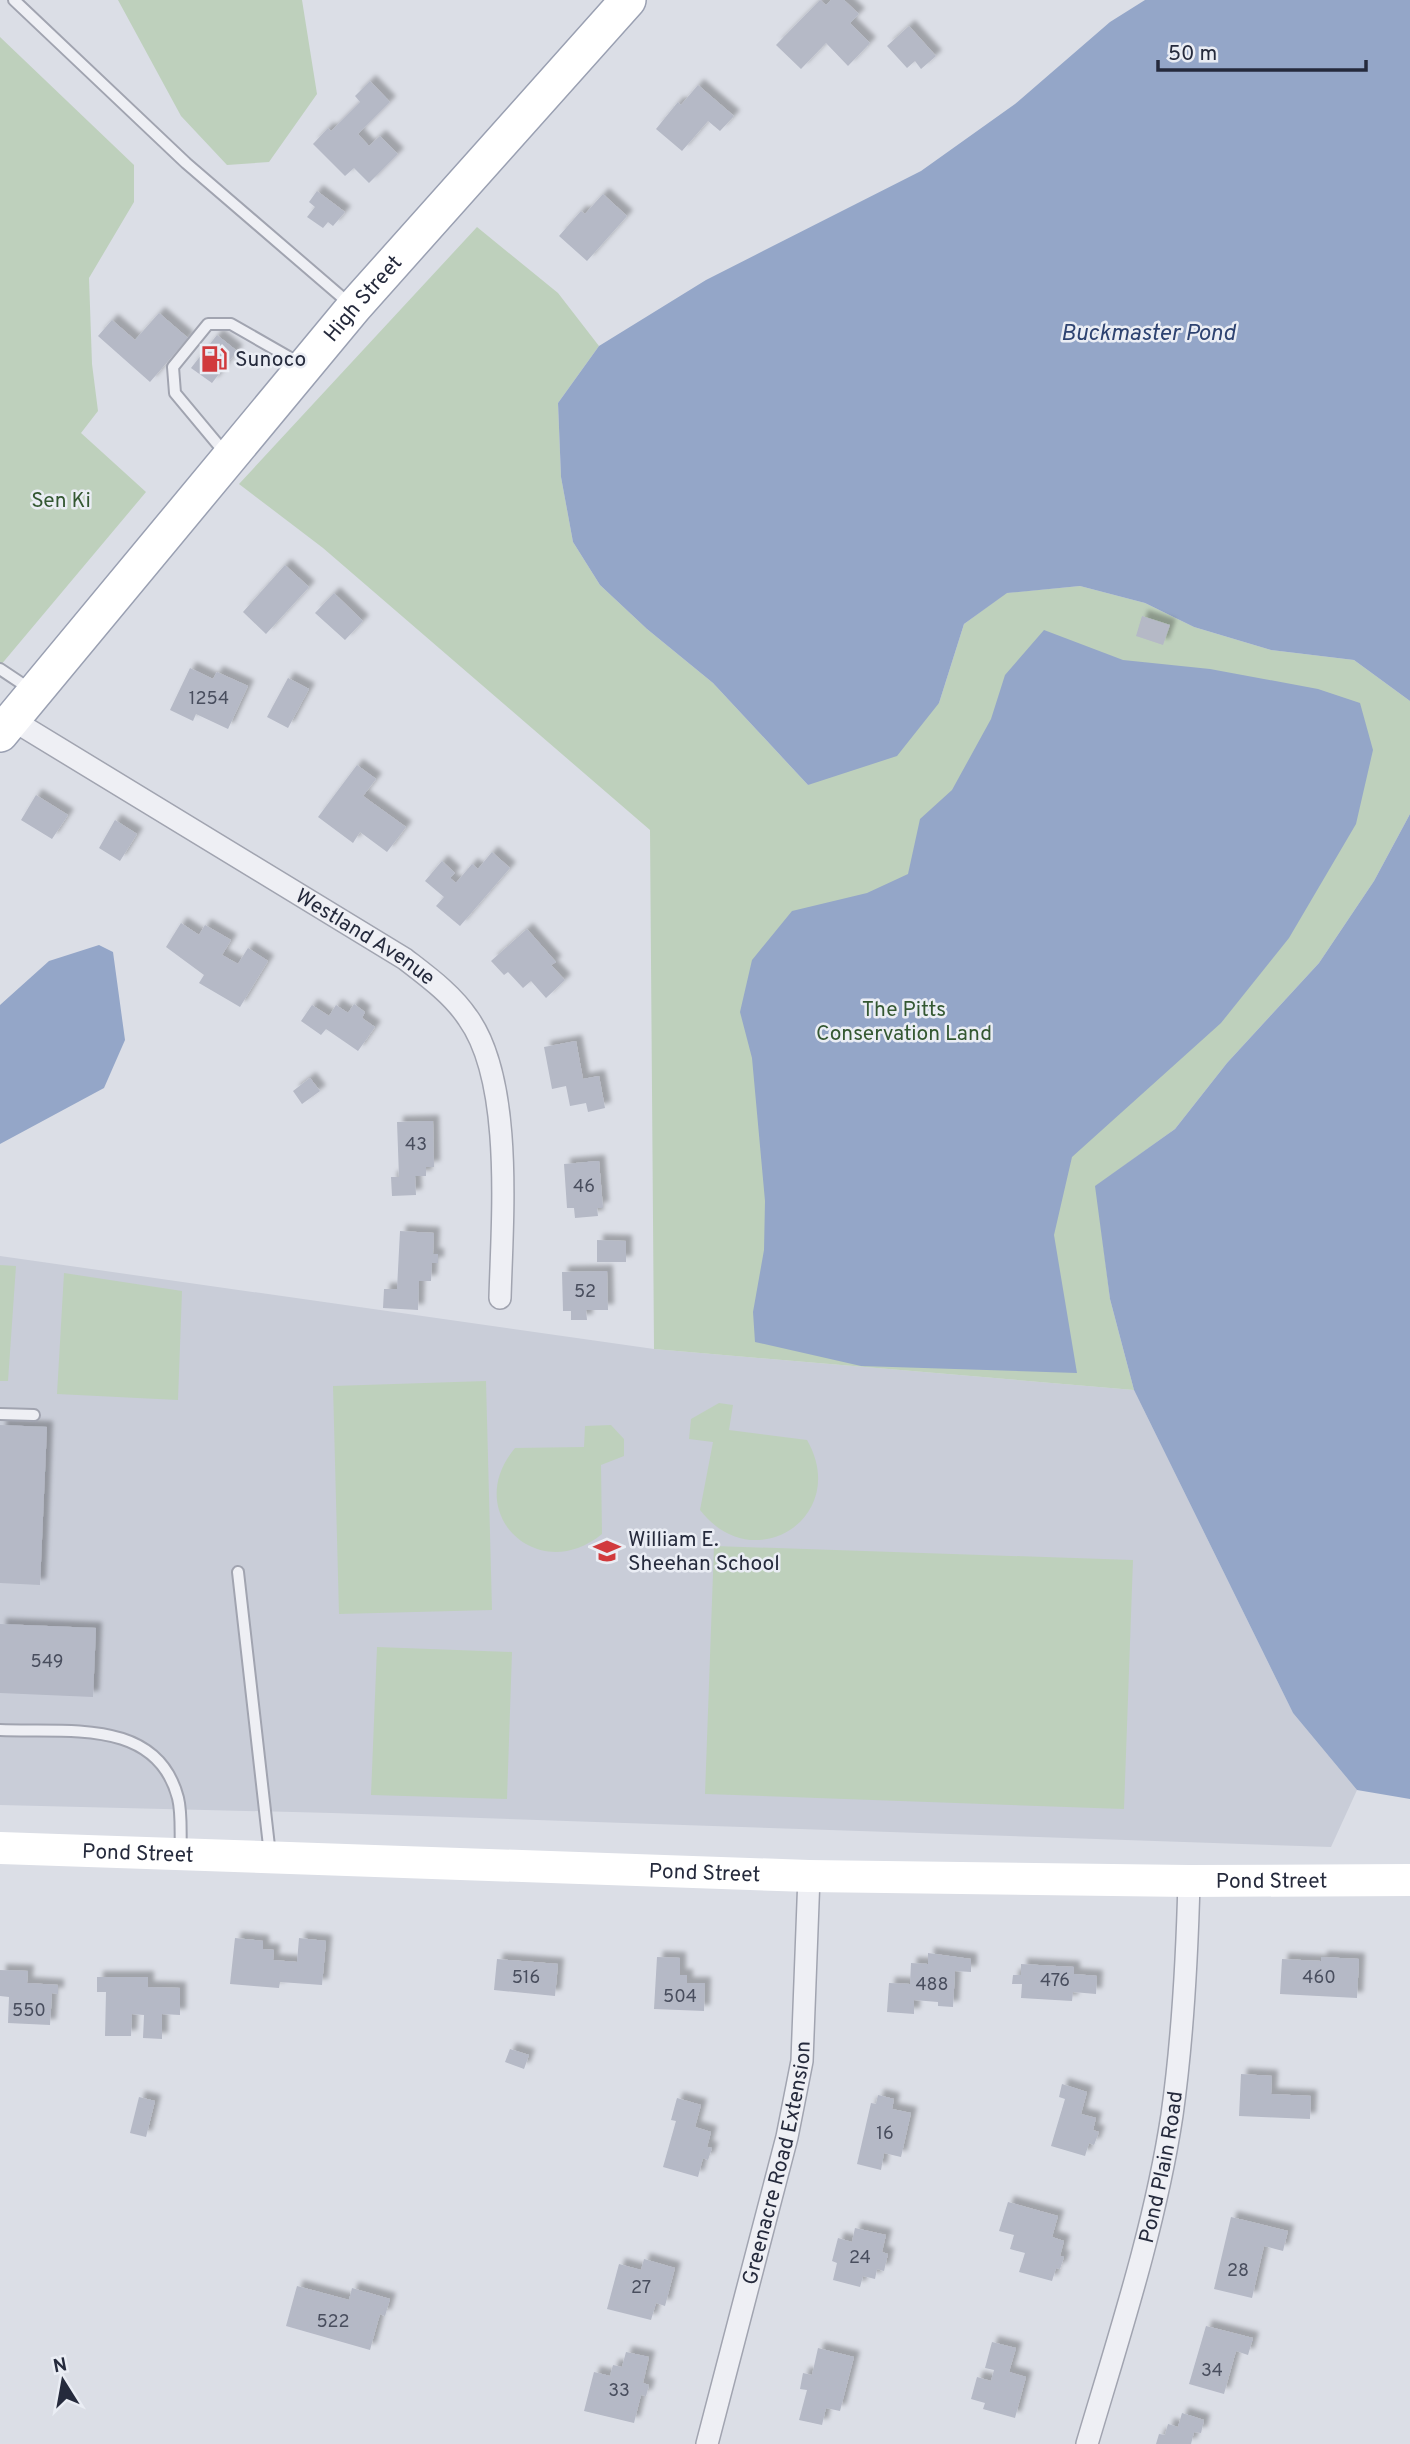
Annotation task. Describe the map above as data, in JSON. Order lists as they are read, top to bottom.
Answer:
{
  "streets": {
    "main road": ["High Street"],
    "street": [
      "Westland Avenue",
      "Pond Street",
      "Greenacre Road Extension",
      "Pond Plain Road"
    ]
  },
  "crossings": [
    ["High Street", "Westland Avenue"],
    ["Pond Street", "Greenacre Road Extension"],
    ["Pond Street", "Pond Plain Road"]
  ],
  "water": ["Buckmaster Pond"],
  "parks": ["Sen Ki", "The Pitts Conservation Land"],
  "places": {
    "fuel station": ["Sunoco"],
    "school or university": ["William E. Sheehan School"]
  },
  "house_numbers": [
    "1254",
    "43",
    "46",
    "52",
    "549",
    "516",
    "460",
    "476",
    "488",
    "504",
    "550",
    "16",
    "24",
    "28",
    "27",
    "522",
    "34",
    "33"
  ],
  "scale_bar": "50 m",
  "north": "top"
}
